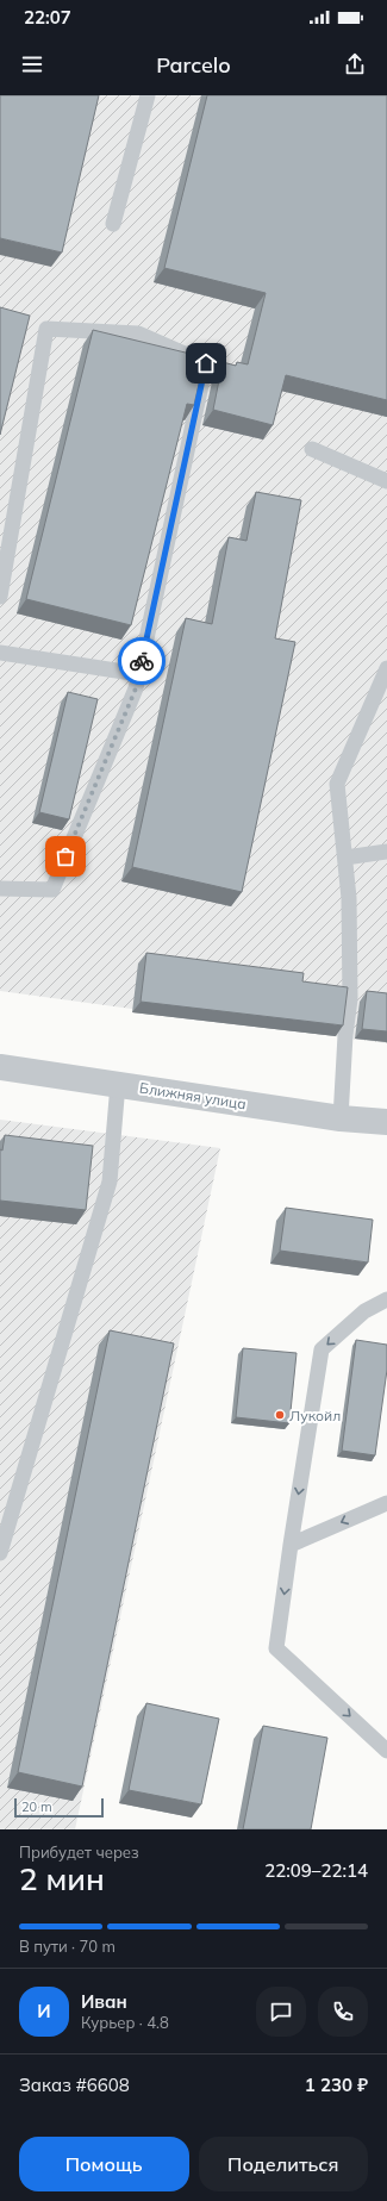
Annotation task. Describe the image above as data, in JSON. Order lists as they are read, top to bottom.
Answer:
{
  "streets": {
    "street": ["Ближняя улица"]
  },
  "places": ["Лукойл"],
  "scale_bar": "20 m",
  "page": {
    "status": "22:07",
    "header": "Parcelo",
    "scale": "20 m",
    "heading": ["2 мин", "Прибудет через", "22:09–22:14"],
    "panel": [
      "Иван",
      "Курьер · 4.8",
      "Заказ #6608",
      "1 230 ₽"
    ],
    "bar": "В пути · 70 m",
    "round": "И",
    "buttons": ["Помощь", "Поделиться"]
  }
}
